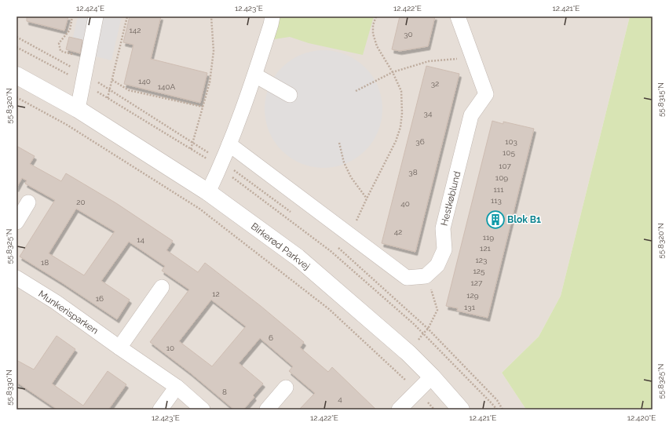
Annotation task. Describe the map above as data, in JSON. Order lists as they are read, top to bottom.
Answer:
{
  "streets": {
    "street": ["Hestkøblund", "Birkerød Parkvej", "Munkerisparken"]
  },
  "places": {
    "building": ["Blok B1"]
  },
  "house_numbers": [
    "142",
    "30",
    "140",
    "32",
    "140A",
    "34",
    "36",
    "103",
    "105",
    "107",
    "38",
    "109",
    "111",
    "113",
    "20",
    "40",
    "42",
    "119",
    "14",
    "121",
    "123",
    "18",
    "125",
    "127",
    "12",
    "129",
    "16",
    "131",
    "6",
    "10",
    "8",
    "4"
  ],
  "coordinates": [
    "12.424°E",
    "12.423°E",
    "12.422°E",
    "12.421°E",
    "55.8315°N",
    "55.8320°N",
    "55.8325°N",
    "55.8330°N",
    "12.420°E"
  ]
}
